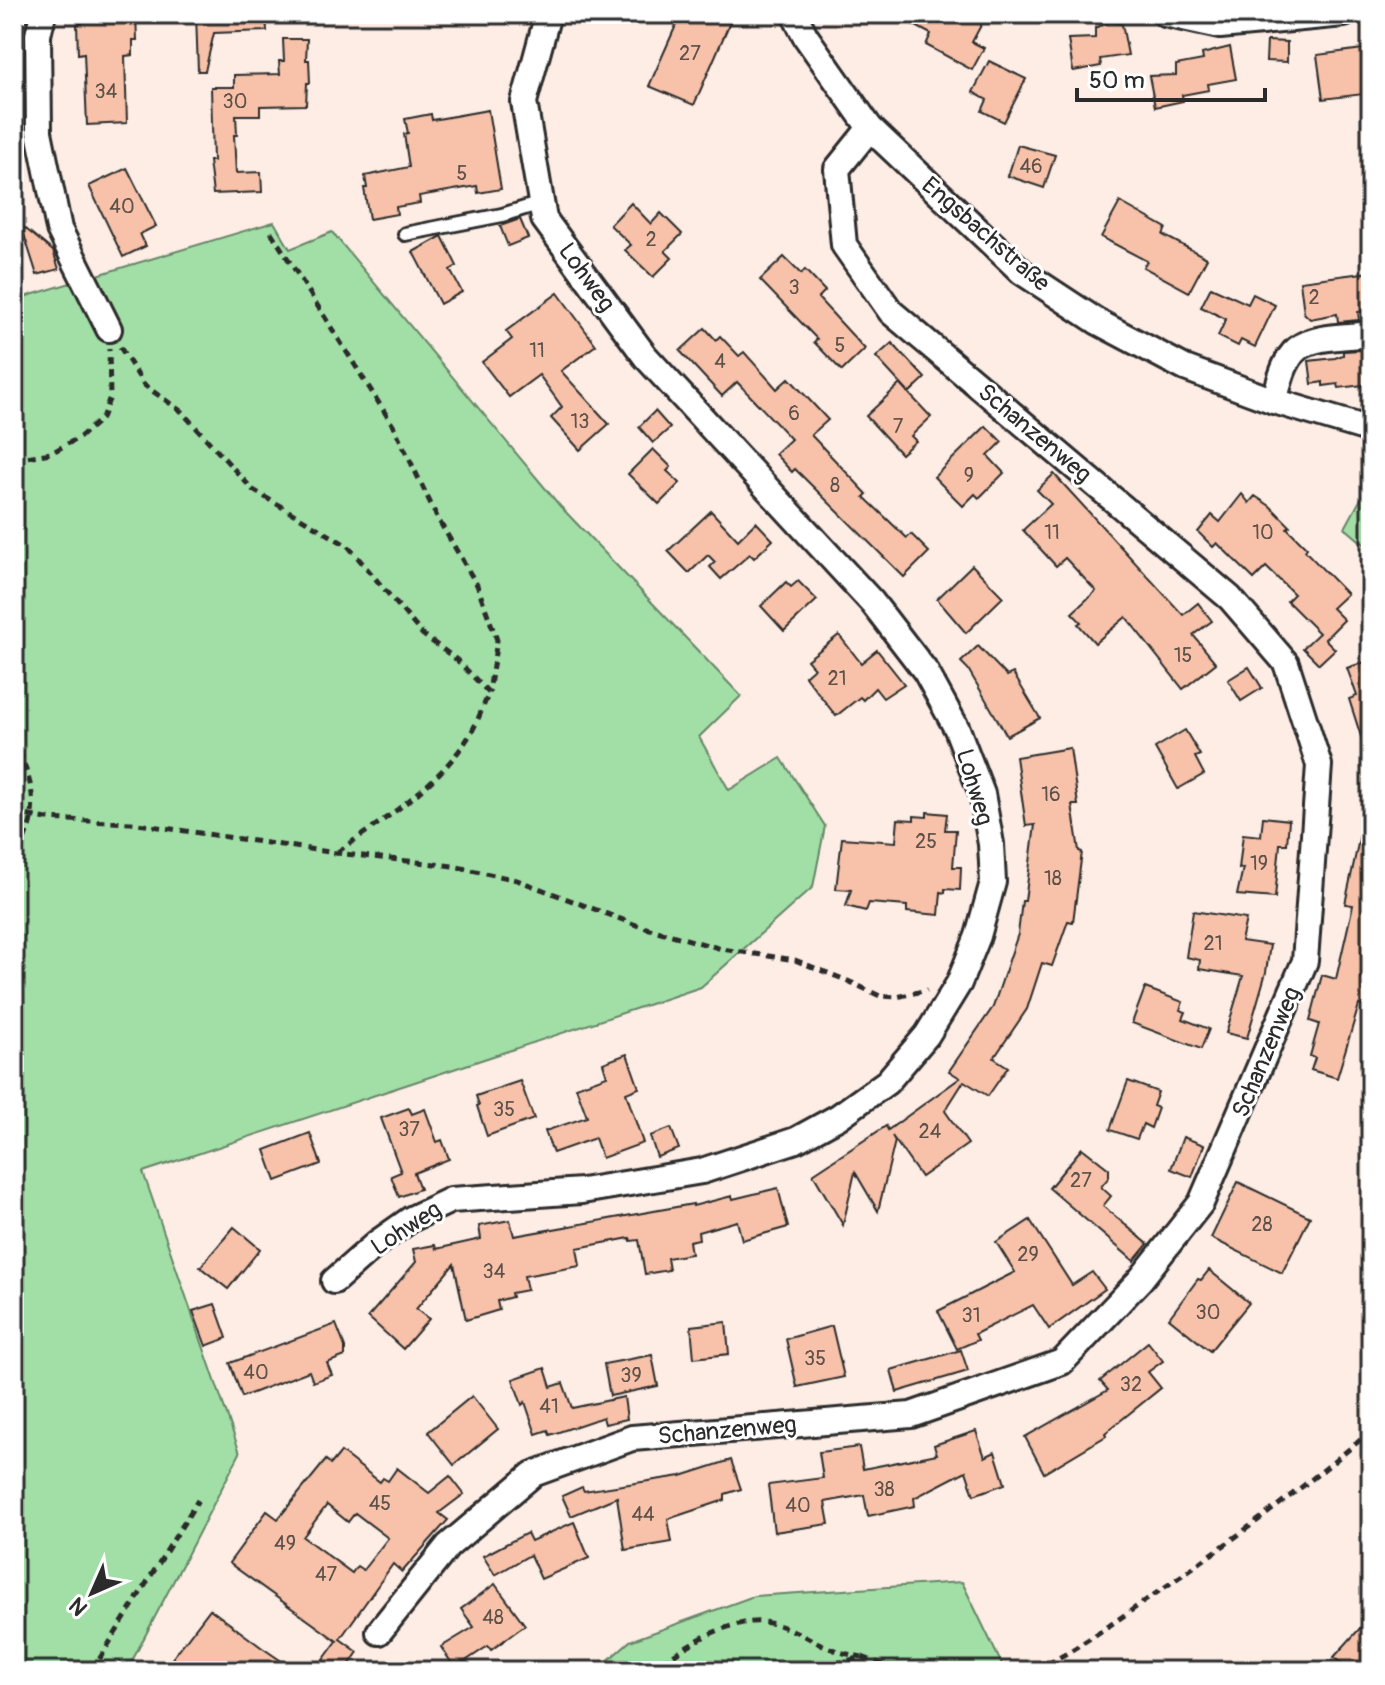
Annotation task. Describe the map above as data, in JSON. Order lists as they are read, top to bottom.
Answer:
{
  "streets": {
    "street": ["Engsbachstraße", "Lohweg", "Schanzenweg"]
  },
  "crossings": [
    ["Engsbachstraße", "Schanzenweg"]
  ],
  "house_numbers": [
    "27",
    "34",
    "30",
    "46",
    "5",
    "40",
    "2",
    "3",
    "2",
    "5",
    "11",
    "4",
    "6",
    "13",
    "7",
    "9",
    "8",
    "11",
    "10",
    "15",
    "21",
    "16",
    "25",
    "19",
    "18",
    "21",
    "35",
    "37",
    "24",
    "27",
    "28",
    "29",
    "34",
    "30",
    "31",
    "35",
    "40",
    "39",
    "32",
    "41",
    "38",
    "45",
    "40",
    "44",
    "49",
    "47",
    "48"
  ],
  "scale_bar": "50 m",
  "north": "bottom left"
}
